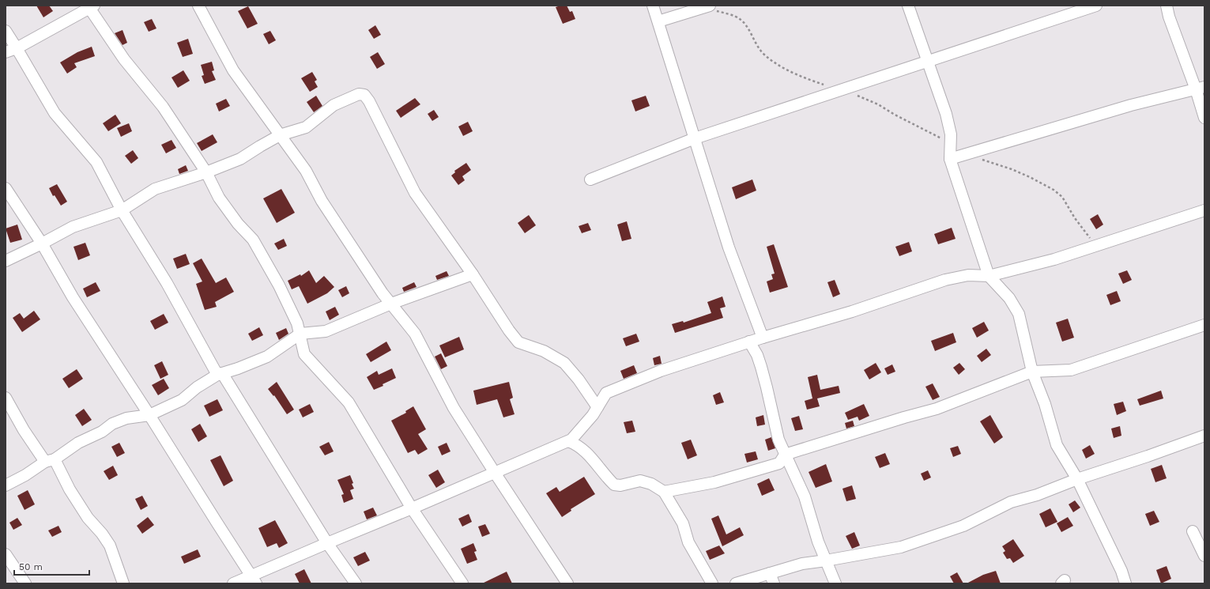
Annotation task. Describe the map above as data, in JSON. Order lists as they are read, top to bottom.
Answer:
{
  "scale_bar": "50 m"
}
